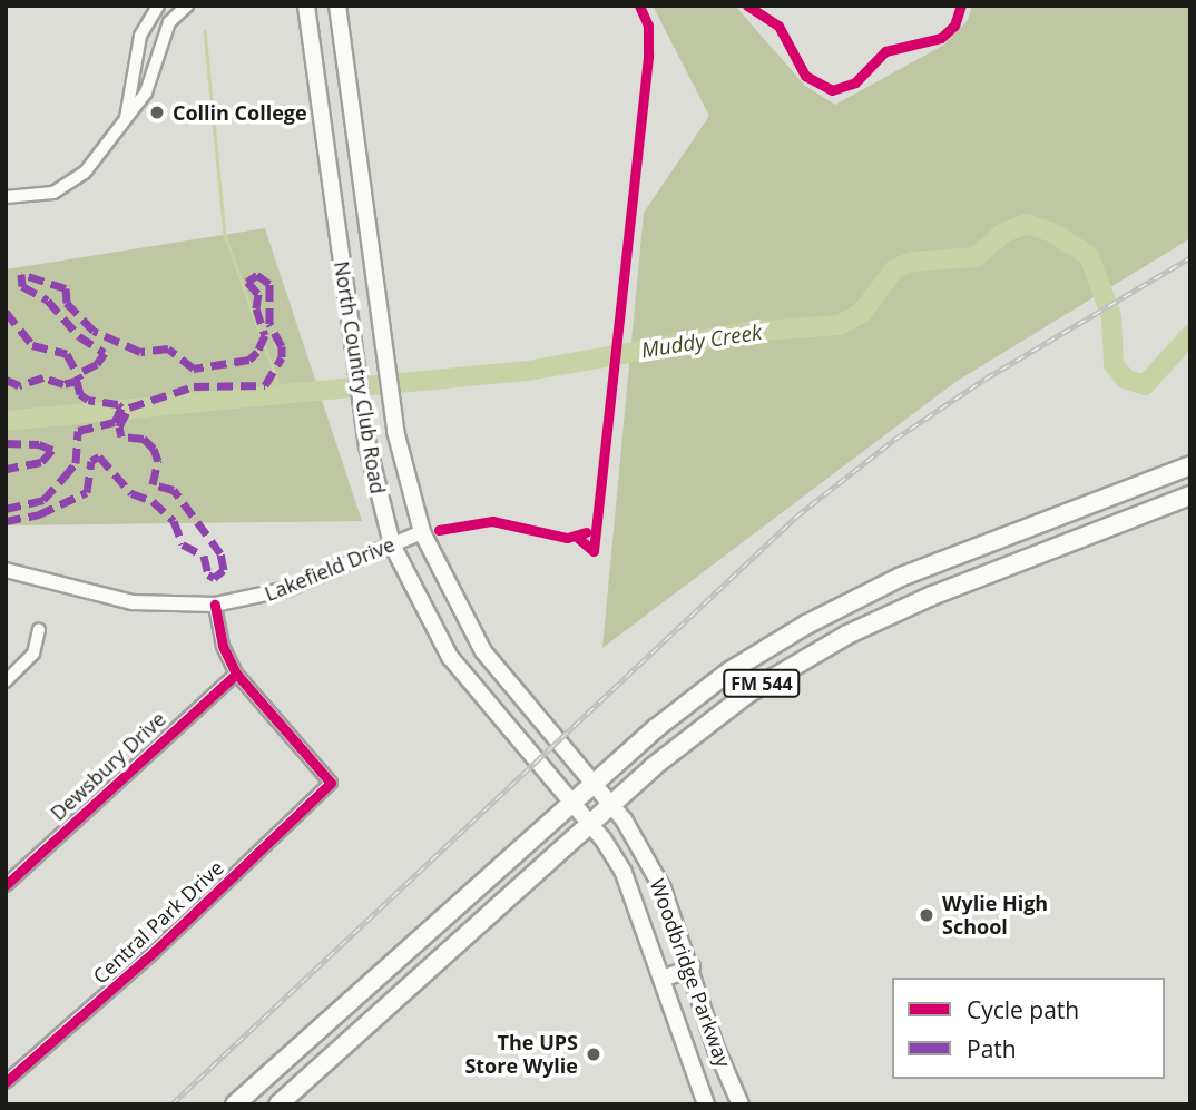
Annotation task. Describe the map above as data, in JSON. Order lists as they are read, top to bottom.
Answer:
{
  "streets": {
    "main road": ["North Country Club Road", "FM 544", "Woodbridge Parkway"],
    "street": ["Lakefield Drive", "Dewsbury Drive", "Central Park Drive"]
  },
  "crossings": [
    ["North Country Club Road", "Lakefield Drive"],
    ["North Country Club Road", "FM 544"],
    ["North Country Club Road", "Woodbridge Parkway"],
    ["FM 544", "Woodbridge Parkway"],
    ["Dewsbury Drive", "Central Park Drive"]
  ],
  "water": ["Muddy Creek"],
  "places": ["Collin College", "Wylie High School", "The UPS Store Wylie"],
  "legend": ["Cycle path", "Path"]
}
